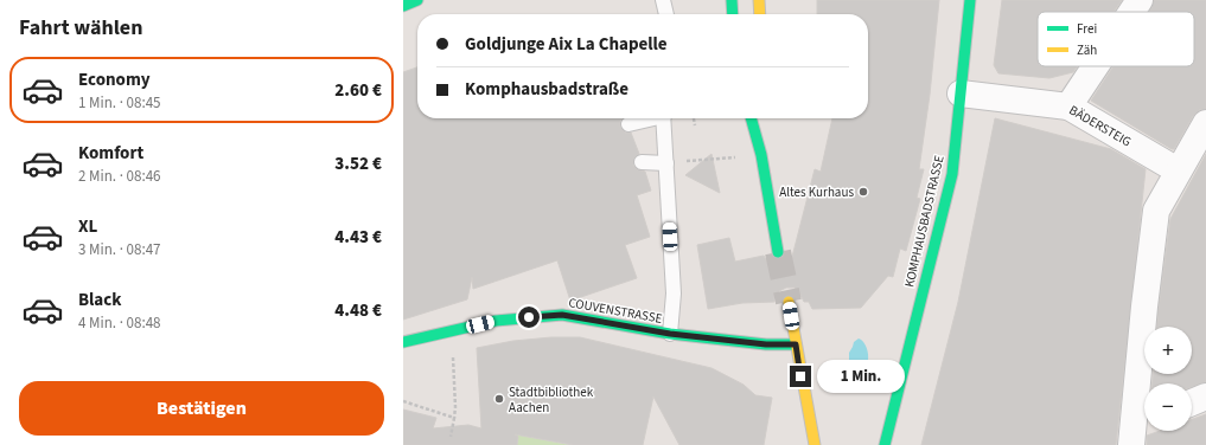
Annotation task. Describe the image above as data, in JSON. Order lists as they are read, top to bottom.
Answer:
{
  "streets": {
    "street": ["BÄDERSTEIG", "KOMPHAUSBADSTRASSE", "COUVENSTRASSE"]
  },
  "crossings": [
    ["BÄDERSTEIG", "KOMPHAUSBADSTRASSE"]
  ],
  "places": ["Altes Kurhaus", "Stadtbibliothek Aachen"],
  "legend": ["Frei", "Zäh"],
  "page": {
    "heading": "Fahrt wählen",
    "banner": ["Goldjunge Aix La Chapelle", "Komphausbadstraße"],
    "list": [
      {
        "name": "Economy",
        "note": "1 Min. · 08:45",
        "value": "2.60 €"
      },
      {
        "name": "Komfort",
        "note": "2 Min. · 08:46",
        "value": "3.52 €"
      },
      {
        "name": "XL",
        "note": "3 Min. · 08:47",
        "value": "4.43 €"
      },
      {
        "name": "Black",
        "note": "4 Min. · 08:48",
        "value": "4.48 €"
      }
    ],
    "map_buttons": ["+", "−"],
    "bubble": "1 Min.",
    "buttons": "Bestätigen"
  }
}
